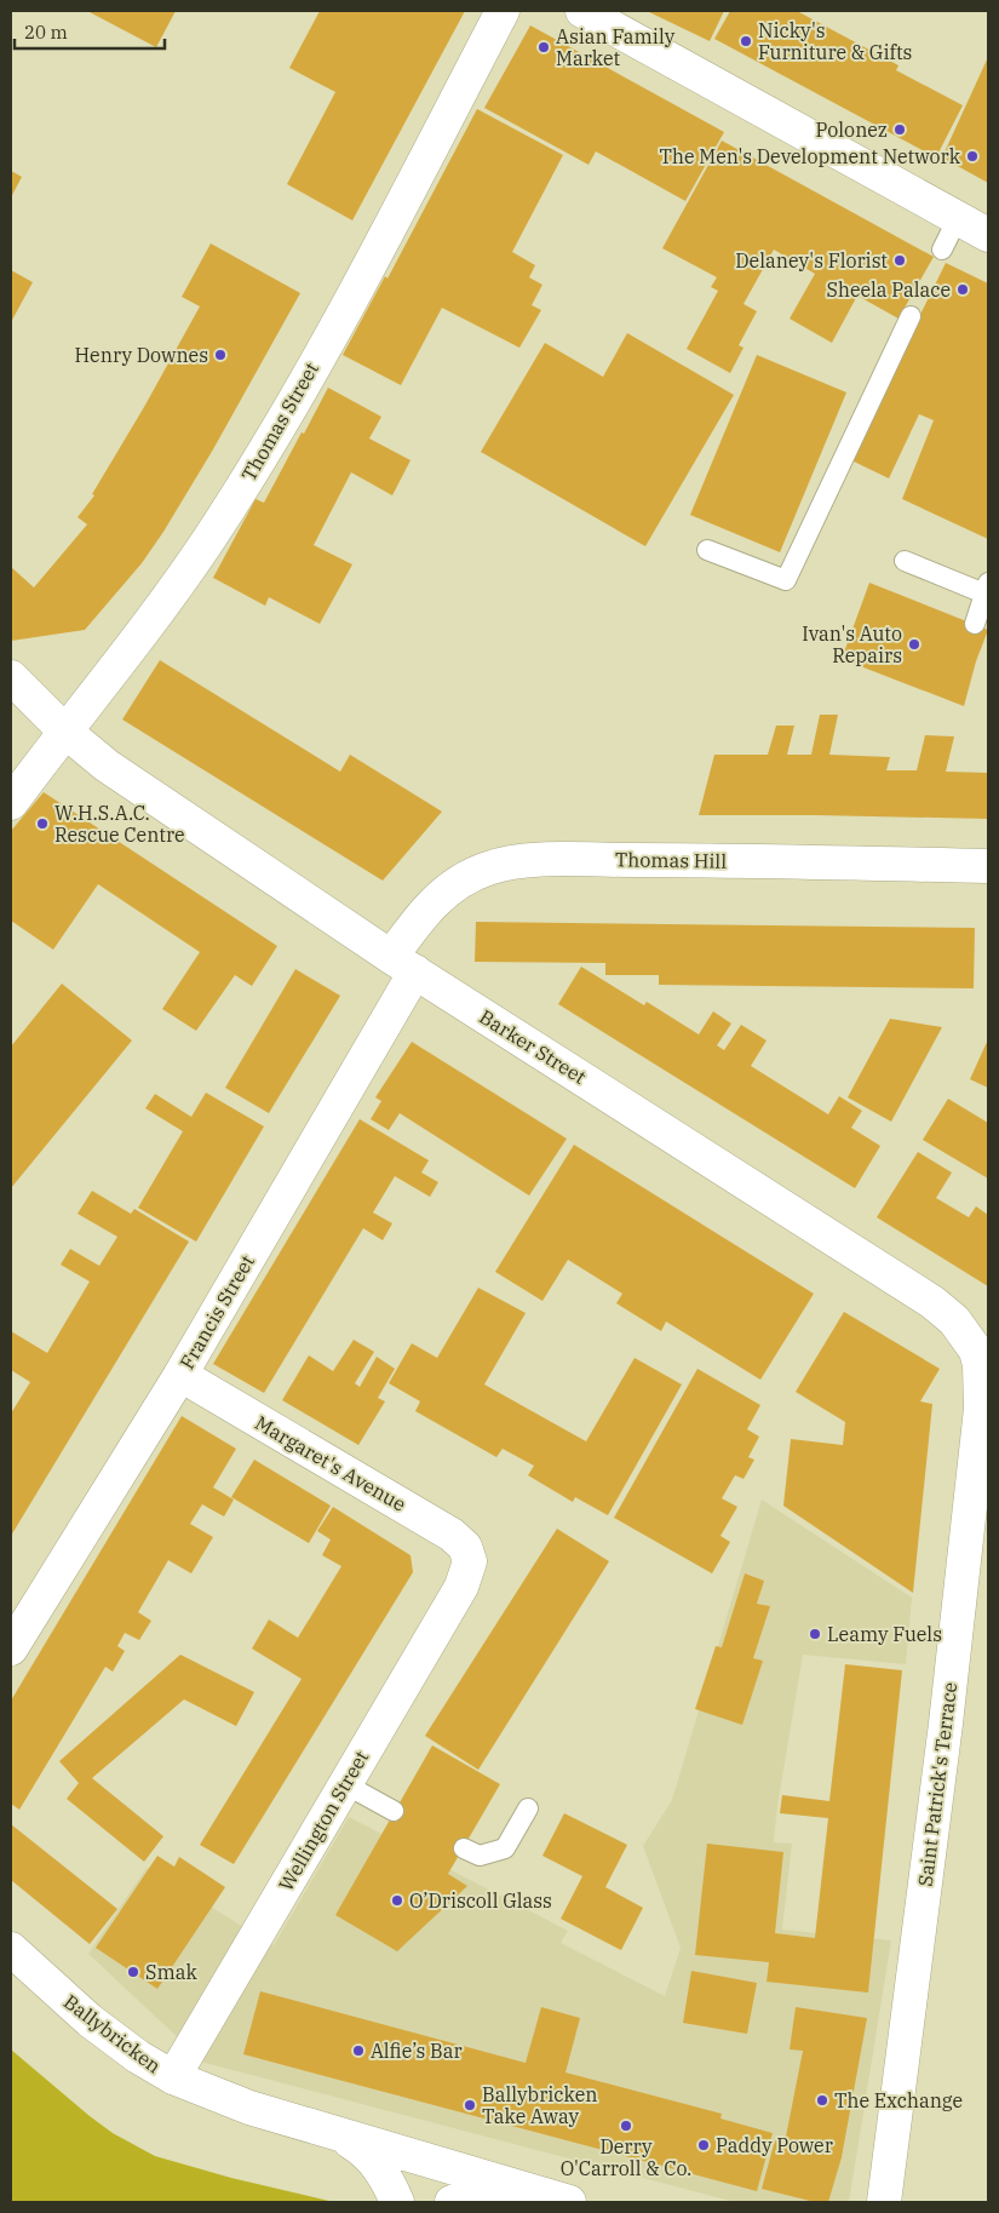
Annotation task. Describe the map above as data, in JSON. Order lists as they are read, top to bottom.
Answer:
{
  "streets": {
    "street": [
      "Thomas Street",
      "Thomas Hill",
      "Barker Street",
      "Francis Street",
      "Margaret's Avenue",
      "Saint Patrick's Terrace",
      "Wellington Street",
      "Ballybricken"
    ]
  },
  "crossings": [
    ["Thomas Street", "Barker Street"],
    ["Thomas Hill", "Barker Street"],
    ["Thomas Hill", "Francis Street"],
    ["Barker Street", "Francis Street"],
    ["Barker Street", "Saint Patrick's Terrace"],
    ["Francis Street", "Margaret's Avenue"],
    ["Margaret's Avenue", "Wellington Street"],
    ["Wellington Street", "Ballybricken"]
  ],
  "places": [
    "Nicky's Furniture & Gifts",
    "Asian Family Market",
    "Polonez",
    "The Men's Development Network",
    "Delaney's Florist",
    "Sheela Palace",
    "Henry Downes",
    "Ivan's Auto Repairs",
    "W.H.S.A.C. Rescue Centre",
    "Leamy Fuels",
    "O’Driscoll Glass",
    "Smak",
    "Alfie’s Bar",
    "The Exchange",
    "Ballybricken Take Away",
    "Derry O'Carroll & Co.",
    "Paddy Power"
  ],
  "scale_bar": "20 m"
}
